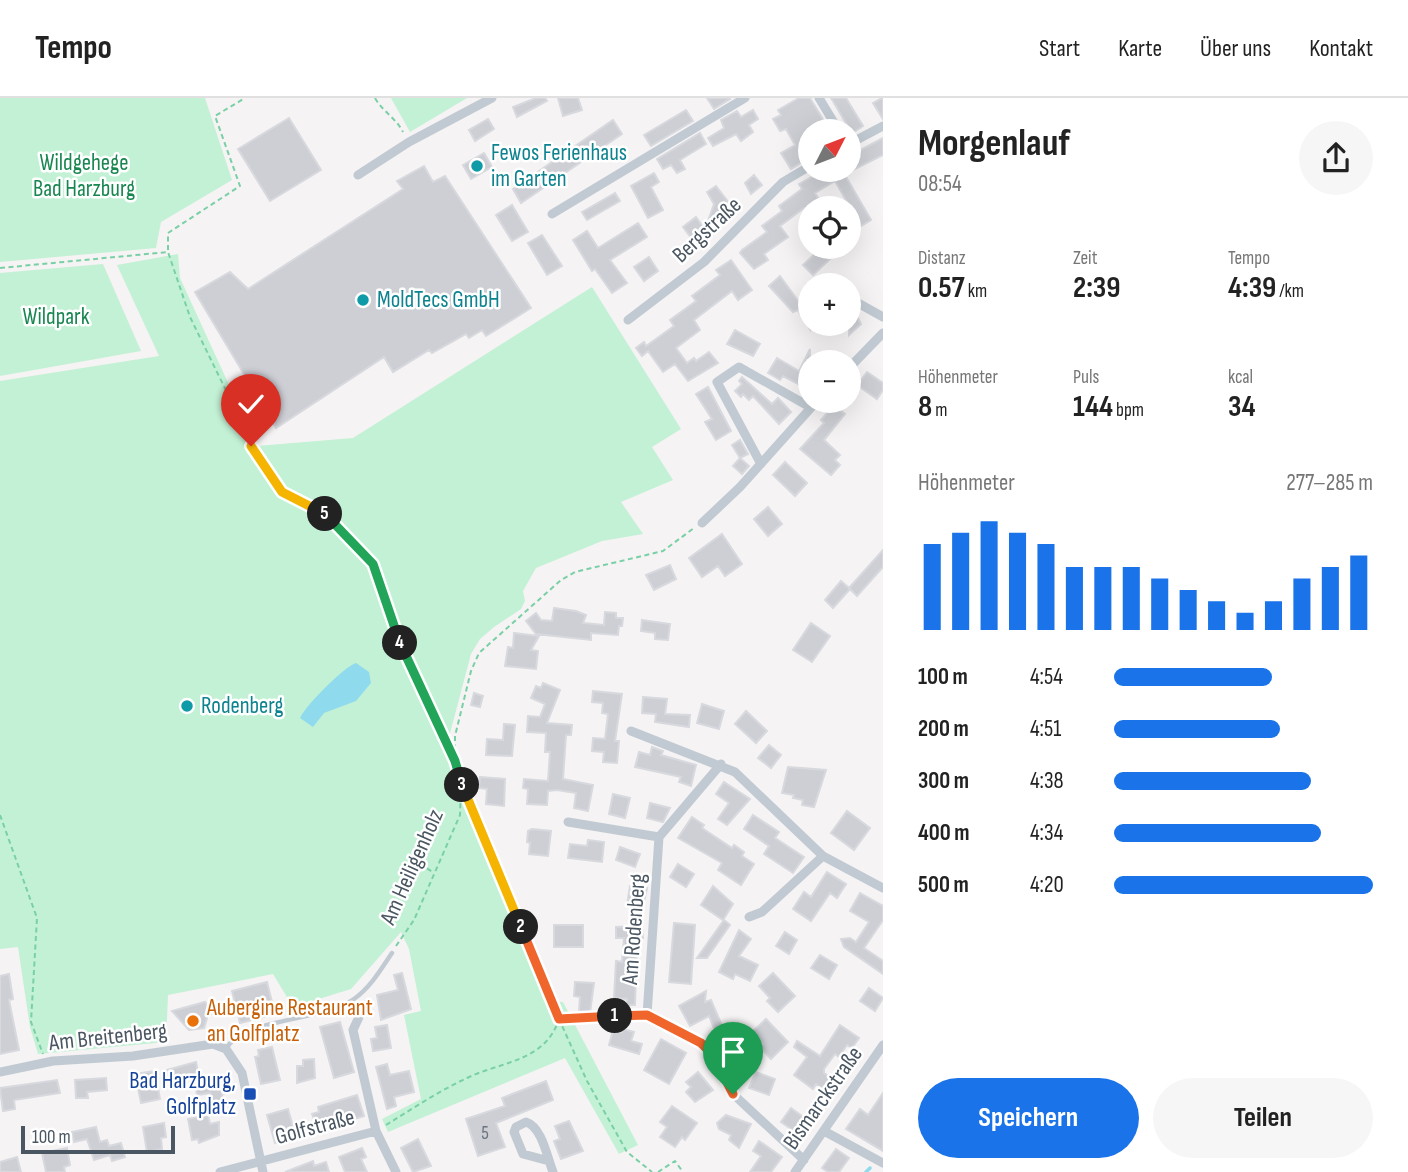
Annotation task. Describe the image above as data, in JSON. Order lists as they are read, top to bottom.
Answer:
{
  "streets": {
    "street": [
      "Bergstraße",
      "Am Rodenberg",
      "Am Breitenberg",
      "Bismarckstraße",
      "Golfstraße"
    ],
    "lane": ["Am Heiligenholz"]
  },
  "crossings": [
    ["Am Heiligenholz", "Am Breitenberg"],
    ["Am Rodenberg", "Bismarckstraße"]
  ],
  "parks": ["Wildgehege Bad Harzburg", "Wildpark"],
  "places": {
    "other": [
      "Fewos Ferienhaus im Garten",
      "MoldTecs GmbH",
      "Rodenberg",
      "Aubergine Restaurant an Golfplatz"
    ],
    "transit": ["Bad Harzburg, Golfplatz"]
  },
  "house_numbers": ["5"],
  "scale_bar": "100 m",
  "north": "top right",
  "page": {
    "header": "Tempo",
    "nav": [
      "Start",
      "Karte",
      "Über uns",
      "Kontakt"
    ],
    "heading": ["Morgenlauf", "08:54"],
    "map_buttons": ["+", "−"],
    "stats": [
      ["Distanz", "0.57 km"],
      ["Zeit", "2:39"],
      ["Tempo", "4:39 /km"],
      ["Höhenmeter", "8 m"],
      ["Puls", "144 bpm"],
      ["kcal", "34"]
    ],
    "chart": ["Höhenmeter", "277–285 m"],
    "pins": [
      "5",
      "4",
      "3",
      "2",
      "1"
    ],
    "list": [
      {
        "name": "100 m",
        "note": "4:54"
      },
      {
        "name": "200 m",
        "note": "4:51"
      },
      {
        "name": "300 m",
        "note": "4:38"
      },
      {
        "name": "400 m",
        "note": "4:34"
      },
      {
        "name": "500 m",
        "note": "4:20"
      }
    ],
    "buttons": ["Speichern", "Teilen"],
    "scale": "100 m"
  }
}
